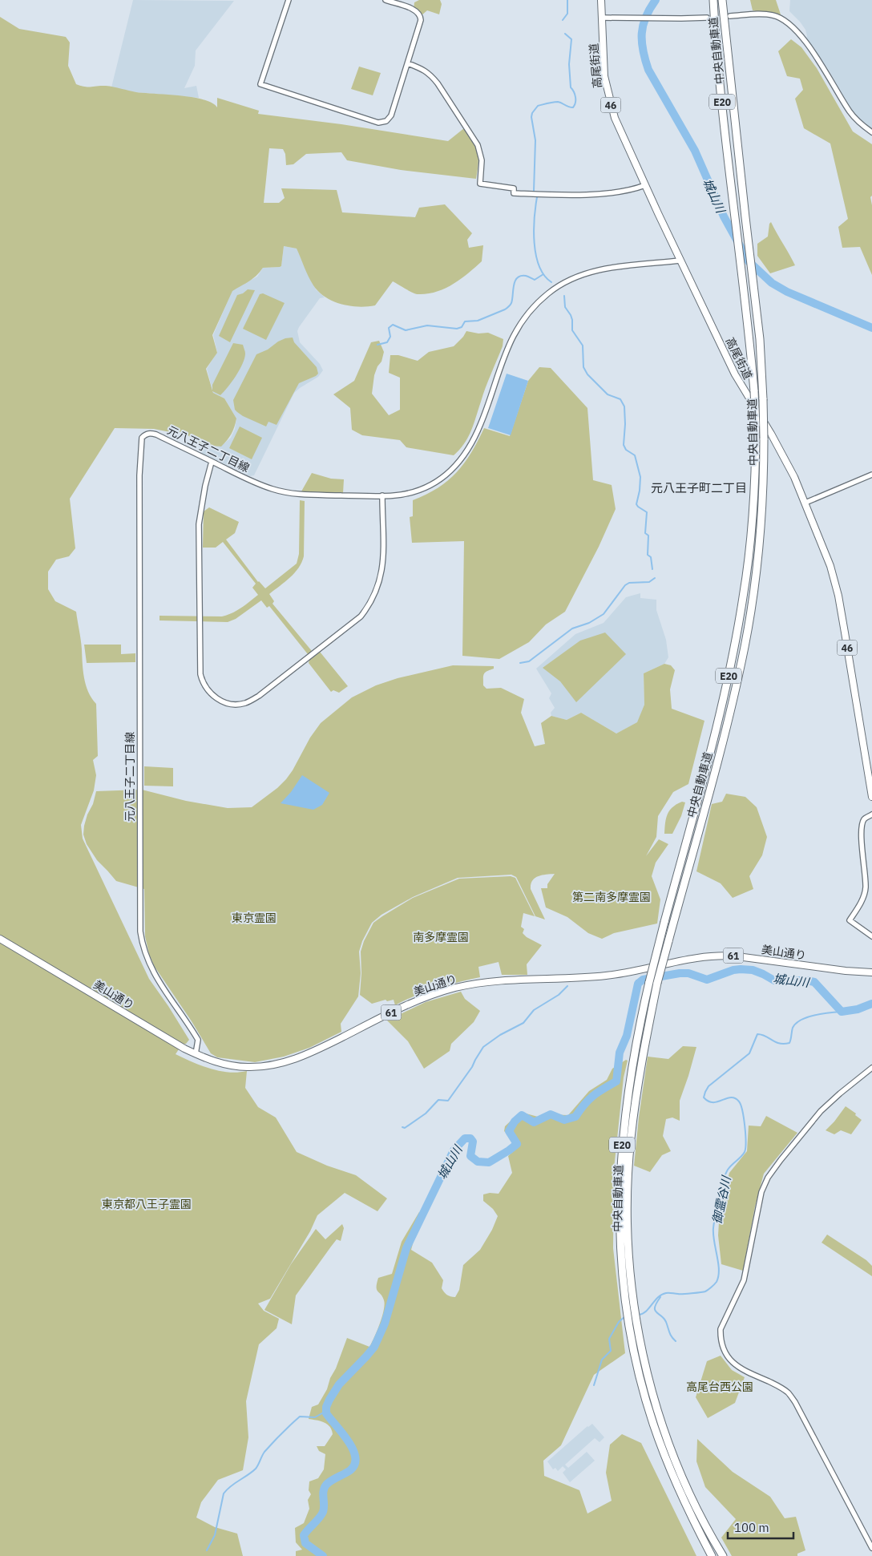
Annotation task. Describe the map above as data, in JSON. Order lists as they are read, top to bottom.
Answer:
{
  "streets": {
    "highway": ["中央自動車道", "E20"],
    "main road": [
      "高尾街道",
      "46",
      "美山通り",
      "61"
    ],
    "street": ["元八王子二丁目線"]
  },
  "crossings": [
    ["高尾街道", "元八王子二丁目線"],
    ["元八王子二丁目線", "美山通り"]
  ],
  "districts": ["元八王子町二丁目"],
  "water": ["城山川", "御霊谷川"],
  "parks": [
    "第二南多摩霊園",
    "東京霊園",
    "南多摩霊園",
    "東京都八王子霊園",
    "高尾台西公園"
  ],
  "scale_bar": "100 m"
}
